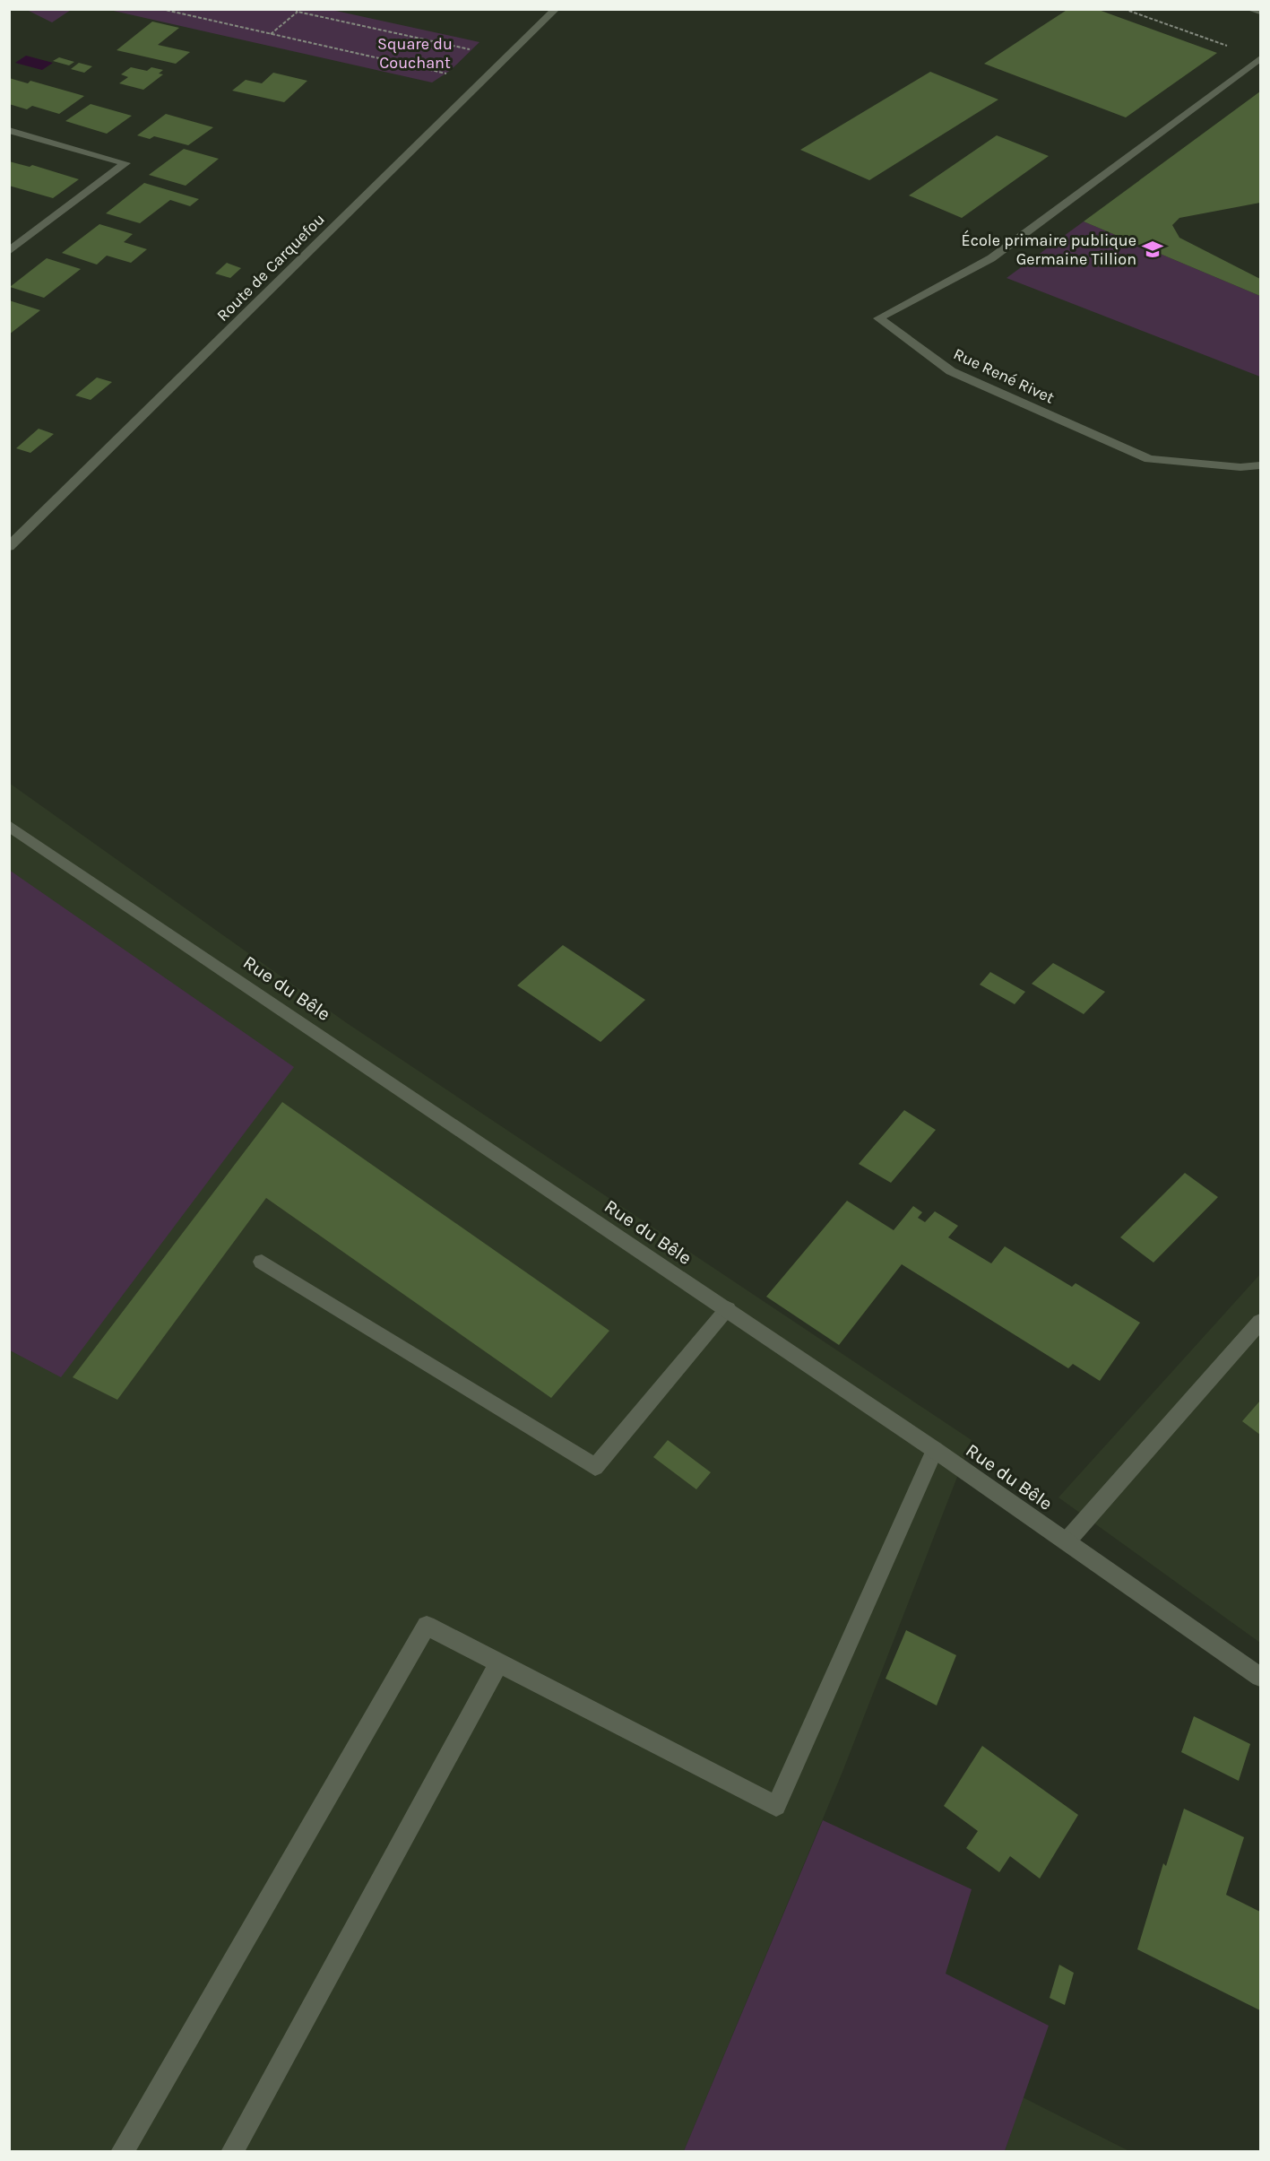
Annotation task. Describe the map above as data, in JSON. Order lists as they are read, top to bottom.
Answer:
{
  "streets": {
    "main road": ["Route de Carquefou", "Rue René Rivet", "Rue du Bêle"]
  },
  "parks": ["Square du Couchant"],
  "places": {
    "school or university": ["École primaire publique Germaine Tillion"]
  }
}
